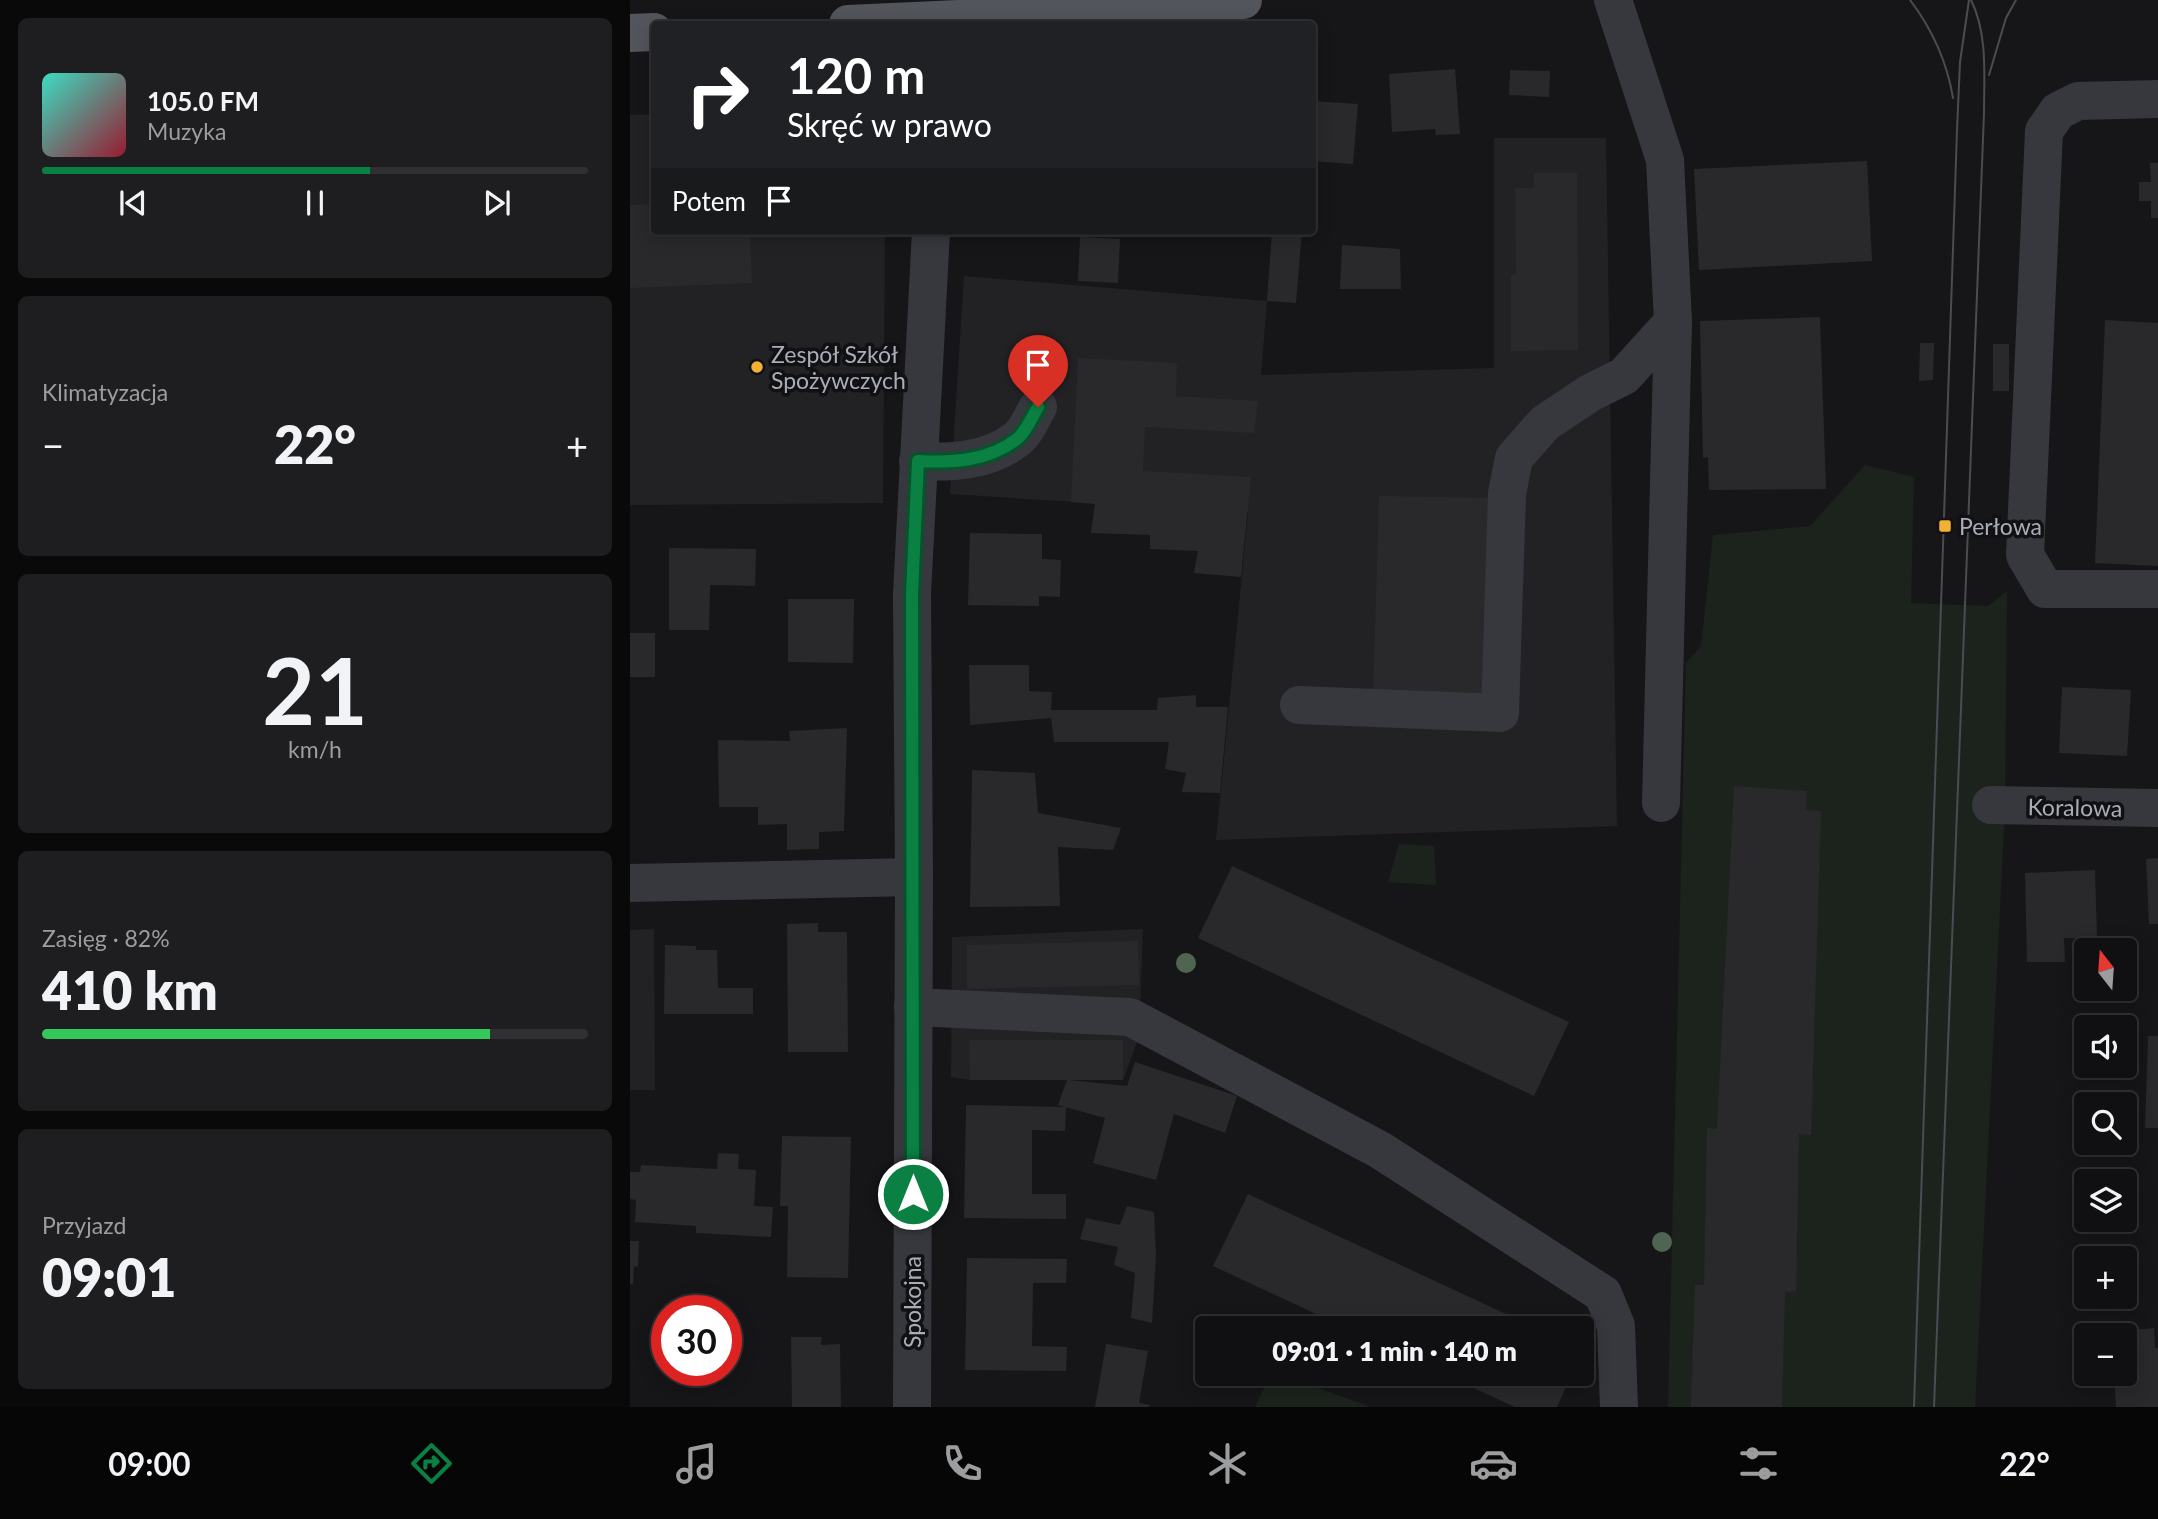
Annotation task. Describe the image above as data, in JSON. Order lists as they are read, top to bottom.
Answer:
{
  "streets": {
    "street": ["Koralowa", "Spokojna"]
  },
  "places": {
    "other": ["Zespół Szkół Spożywczych"],
    "transit": ["Perłowa"]
  },
  "north": "top",
  "page": {
    "turn": ["120 m", "Skręć w prawo"],
    "song": ["105.0 FM", "Muzyka"],
    "then": "Potem",
    "tile": [
      "Klimatyzacja",
      ["21", "km/h"],
      ["Zasięg · 82%", "410 km"],
      ["Przyjazd", "09:01"]
    ],
    "heat": ["−", "22°", "+"],
    "map_buttons": ["+", "−"],
    "limit": "30",
    "trip": "09:01 · 1 min · 140 m",
    "tabs": ["09:00", "22°"]
  }
}
